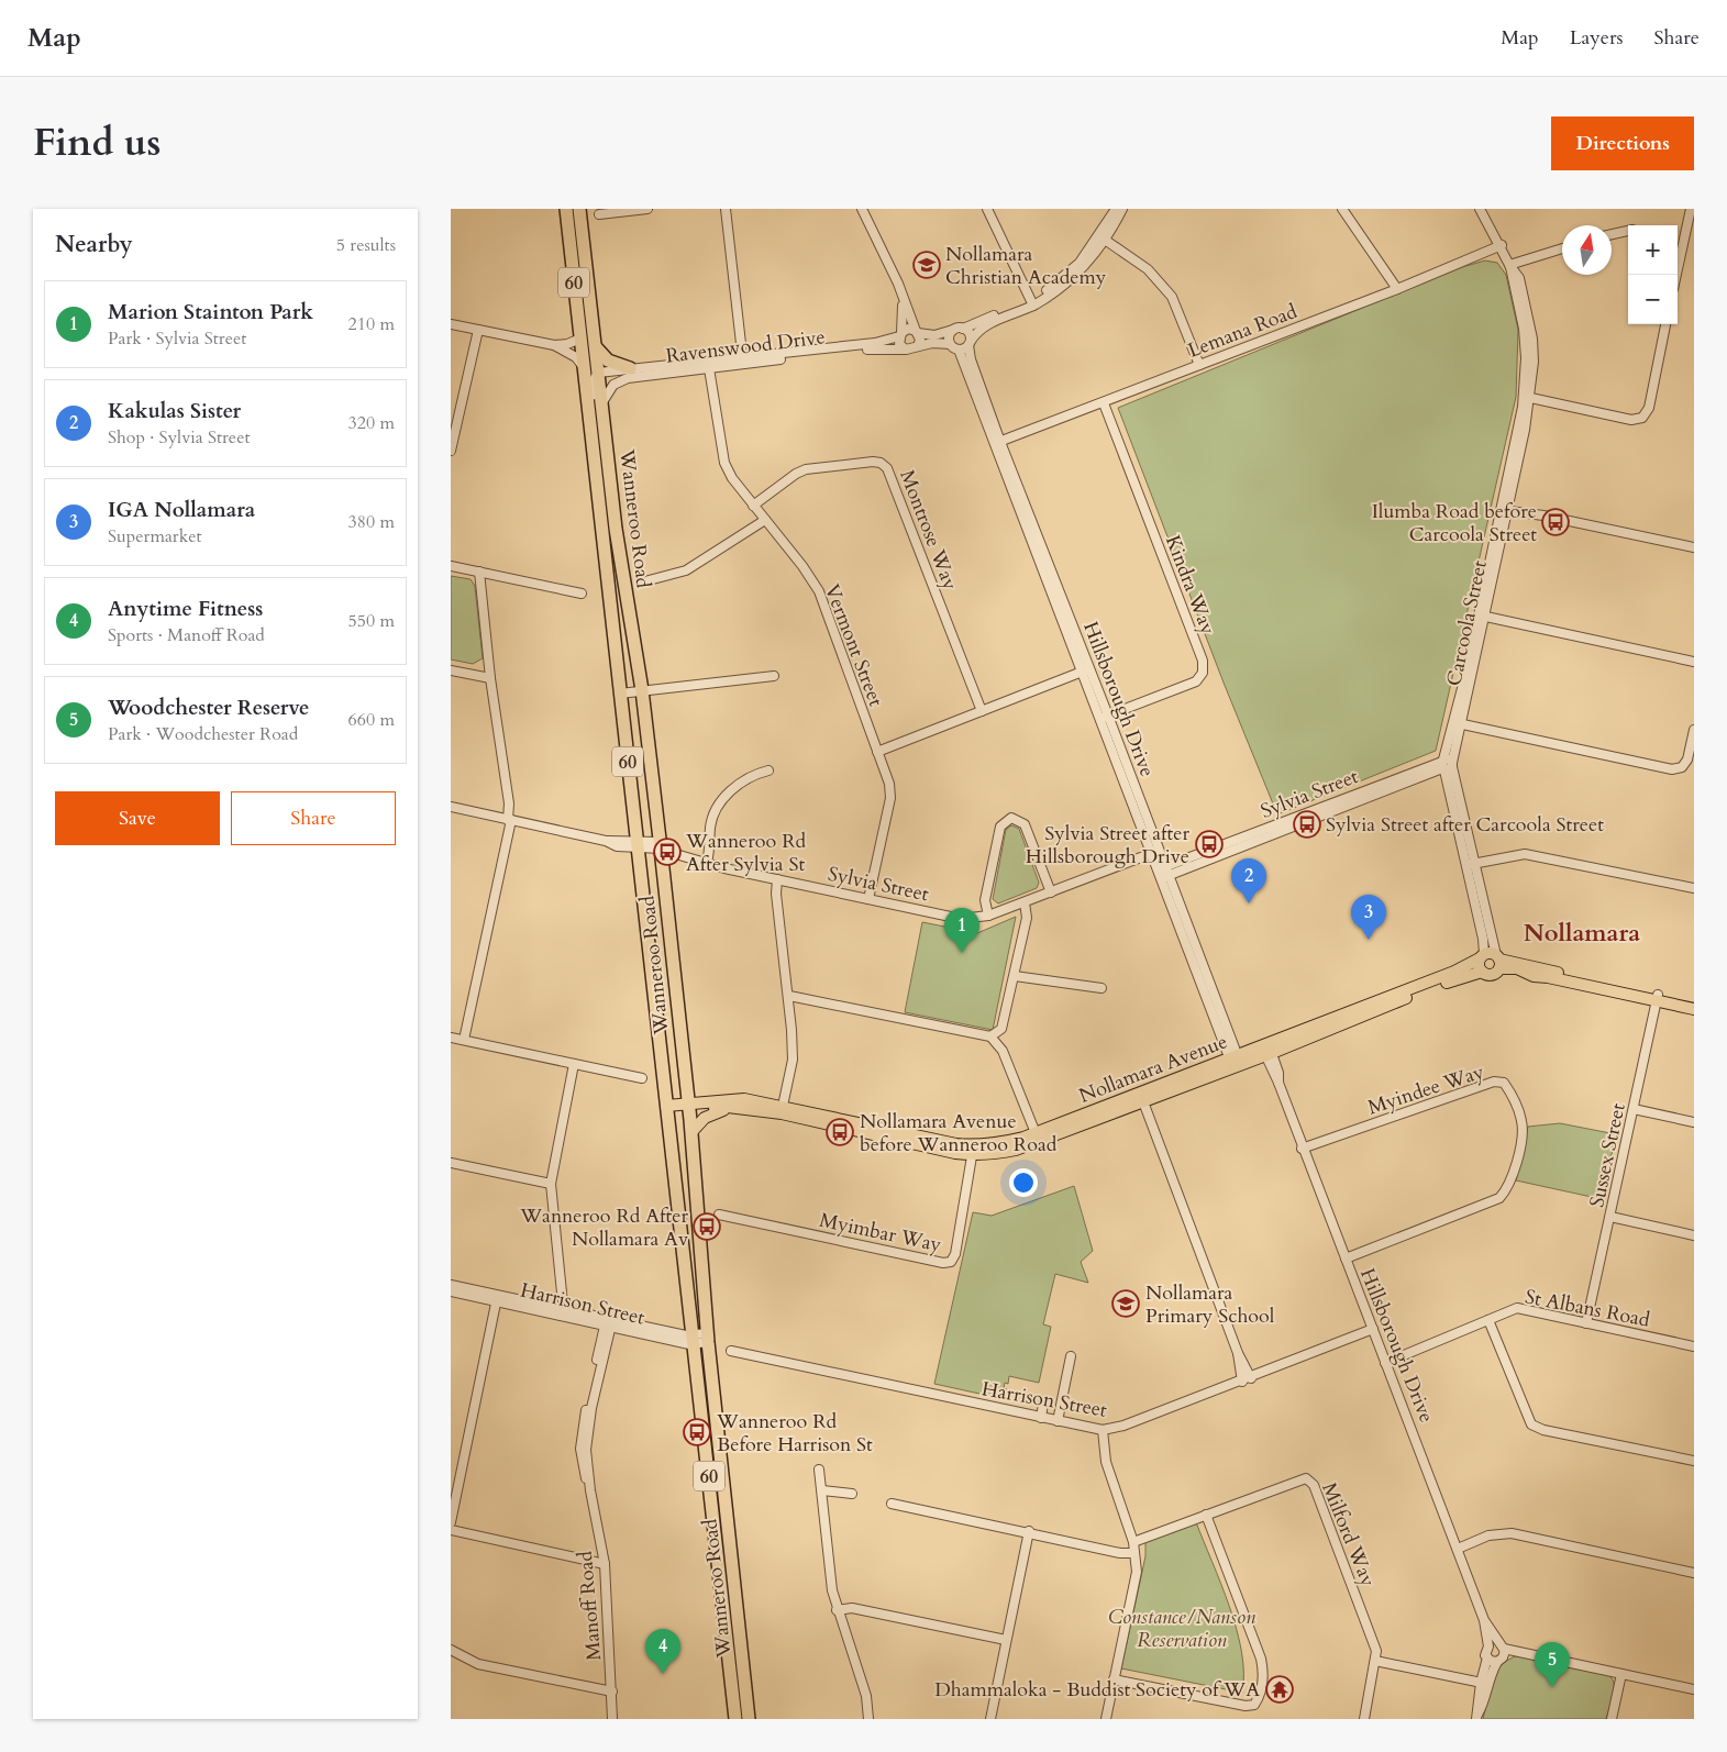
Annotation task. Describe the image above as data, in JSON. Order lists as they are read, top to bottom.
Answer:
{
  "streets": {
    "highway": ["60", "Wanneroo Road"],
    "main road": ["Nollamara Avenue"],
    "street": [
      "Lemana Road",
      "Ravenswood Drive",
      "Montrose Way",
      "Kindra Way",
      "Carcoola Street",
      "Vermont Street",
      "Hillsborough Drive",
      "Sylvia Street",
      "Myindee Way",
      "Sussex Street",
      "Myimbar Way",
      "Harrison Street",
      "St Albans Road",
      "Milford Way",
      "Manoff Road"
    ]
  },
  "crossings": [
    ["Lemana Road", "Kindra Way"],
    ["Lemana Road", "Carcoola Street"],
    ["Lemana Road", "Hillsborough Drive"],
    ["Ravenswood Drive", "Wanneroo Road"],
    ["Ravenswood Drive", "Vermont Street"],
    ["Wanneroo Road", "Nollamara Avenue"],
    ["Wanneroo Road", "Harrison Street"],
    ["Montrose Way", "Vermont Street"],
    ["Kindra Way", "Hillsborough Drive"],
    ["Carcoola Street", "Sylvia Street"],
    ["Carcoola Street", "Nollamara Avenue"],
    ["Vermont Street", "Sylvia Street"],
    ["Hillsborough Drive", "Sylvia Street"],
    ["Hillsborough Drive", "Nollamara Avenue"],
    ["Hillsborough Drive", "Myindee Way"],
    ["Hillsborough Drive", "Harrison Street"],
    ["Hillsborough Drive", "St Albans Road"],
    ["Nollamara Avenue", "Myimbar Way"],
    ["Sussex Street", "St Albans Road"],
    ["Harrison Street", "Manoff Road"]
  ],
  "districts": ["Nollamara"],
  "parks": ["Constance/Nanson Reservation"],
  "places": {
    "school or university": ["Nollamara Christian Academy", "Nollamara Primary School"],
    "bus stop": [
      "Ilumba Road before Carcoola Street",
      "Sylvia Street after Carcoola Street",
      "Sylvia Street after Hillsborough Drive",
      "Wanneroo Rd After Sylvia St",
      "Nollamara Avenue before Wanneroo Road",
      "Wanneroo Rd After Nollamara Av",
      "Wanneroo Rd Before Harrison St"
    ],
    "temple": ["Dhammaloka - Buddist Society of WA"]
  },
  "north": "top",
  "page": {
    "header": "Map",
    "nav": ["Map", "Layers", "Share"],
    "title": "Find us",
    "buttons": [
      "Directions",
      ["Save", "Share"]
    ],
    "heading": ["Nearby", "5 results"],
    "map_buttons": ["+", "−"],
    "list": [
      {
        "mark": "1",
        "name": "Marion Stainton Park",
        "note": "Park · Sylvia Street",
        "value": "210 m"
      },
      {
        "mark": "2",
        "name": "Kakulas Sister",
        "note": "Shop · Sylvia Street",
        "value": "320 m"
      },
      {
        "mark": "3",
        "name": "IGA Nollamara",
        "note": "Supermarket",
        "value": "380 m"
      },
      {
        "mark": "4",
        "name": "Anytime Fitness",
        "note": "Sports · Manoff Road",
        "value": "550 m"
      },
      {
        "mark": "5",
        "name": "Woodchester Reserve",
        "note": "Park · Woodchester Road",
        "value": "660 m"
      }
    ],
    "pins": [
      "2",
      "3",
      "1",
      "4",
      "5"
    ]
  }
}
